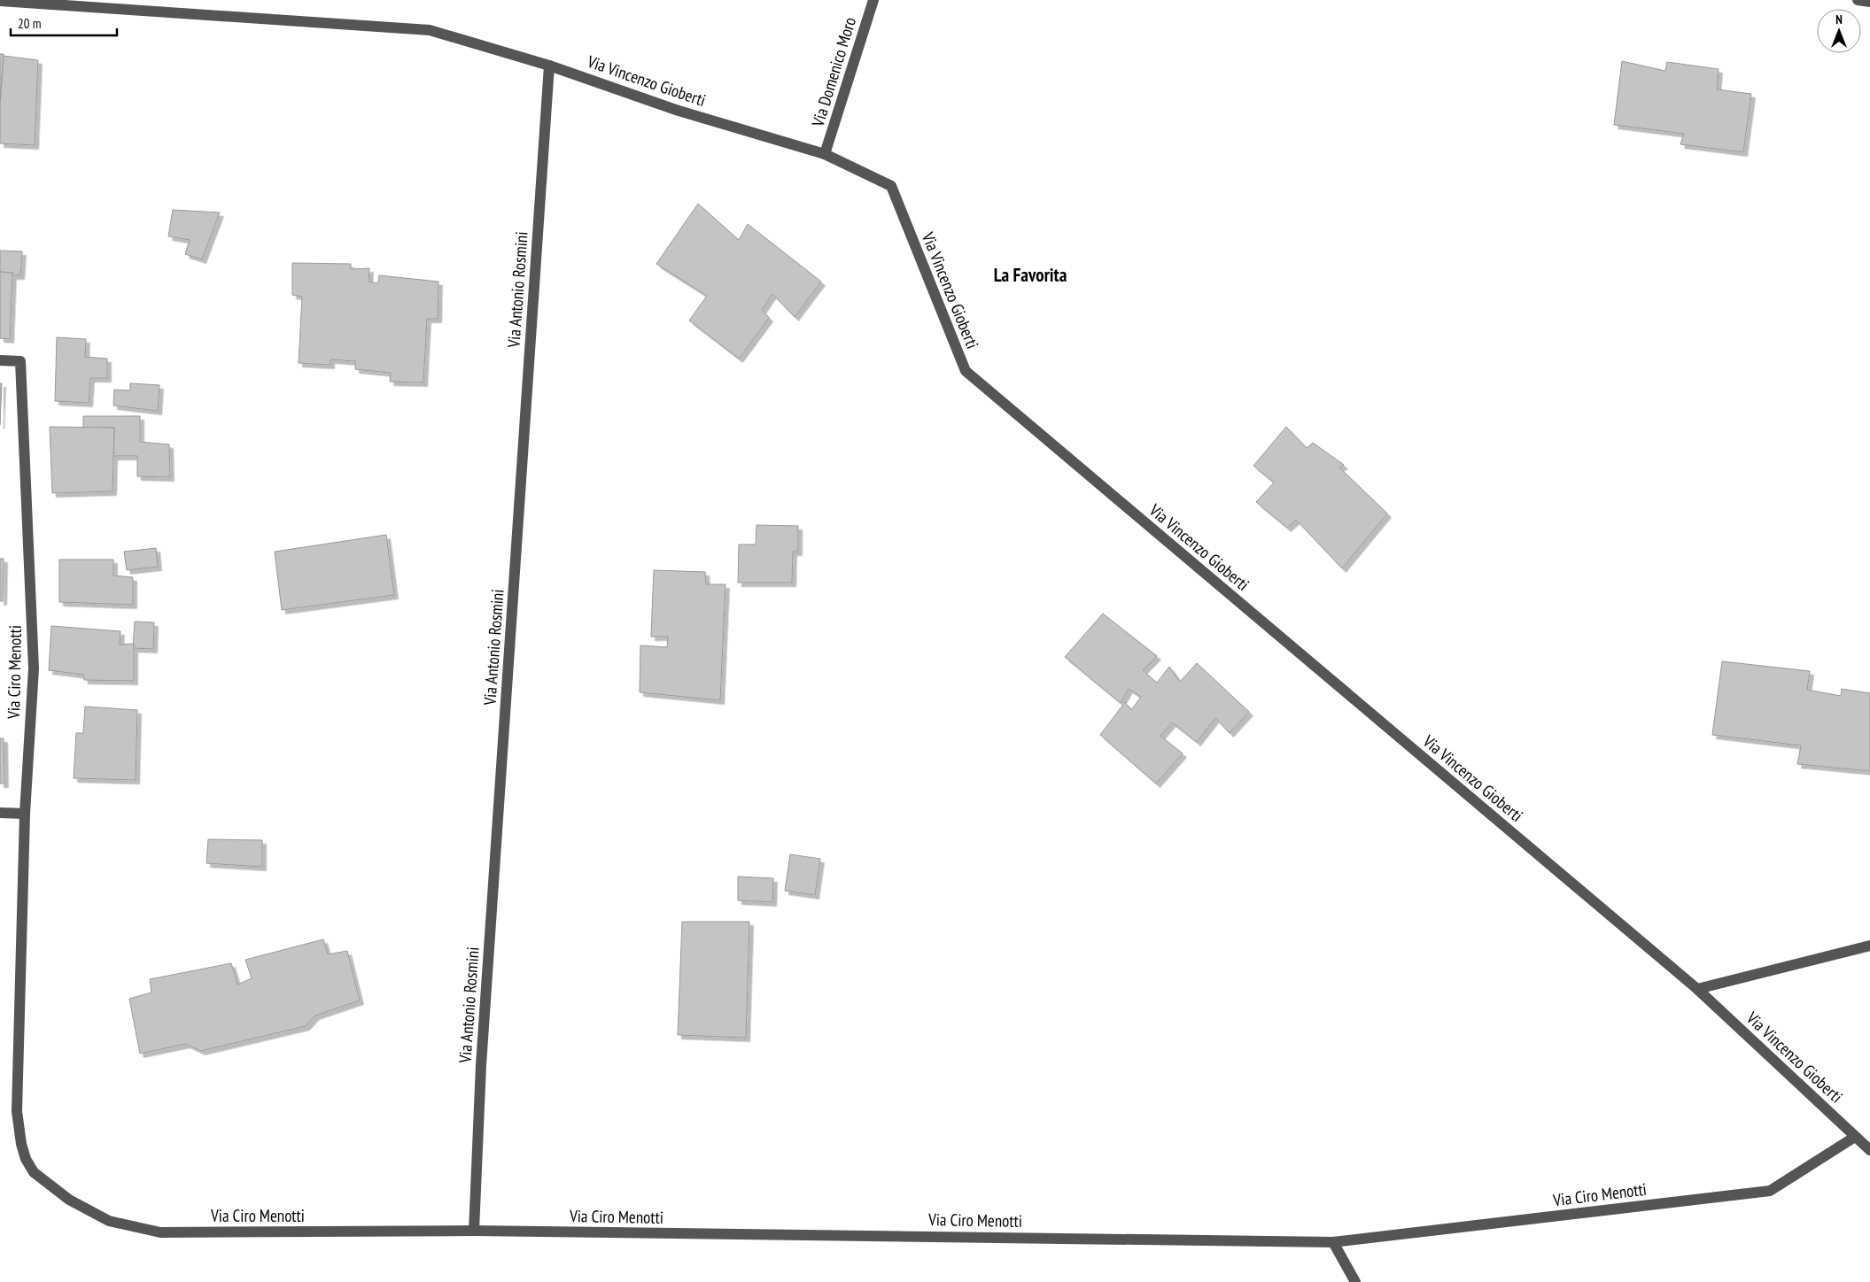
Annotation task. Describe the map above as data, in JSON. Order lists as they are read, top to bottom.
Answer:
{
  "streets": {
    "street": [
      "Via Domenico Moro",
      "Via Vincenzo Gioberti",
      "Via Antonio Rosmini",
      "Via Ciro Menotti"
    ]
  },
  "crossings": [
    ["Via Domenico Moro", "Via Vincenzo Gioberti"],
    ["Via Vincenzo Gioberti", "Via Antonio Rosmini"],
    ["Via Vincenzo Gioberti", "Via Ciro Menotti"],
    ["Via Antonio Rosmini", "Via Ciro Menotti"]
  ],
  "districts": ["La Favorita"],
  "scale_bar": "20 m",
  "north": "top"
}
